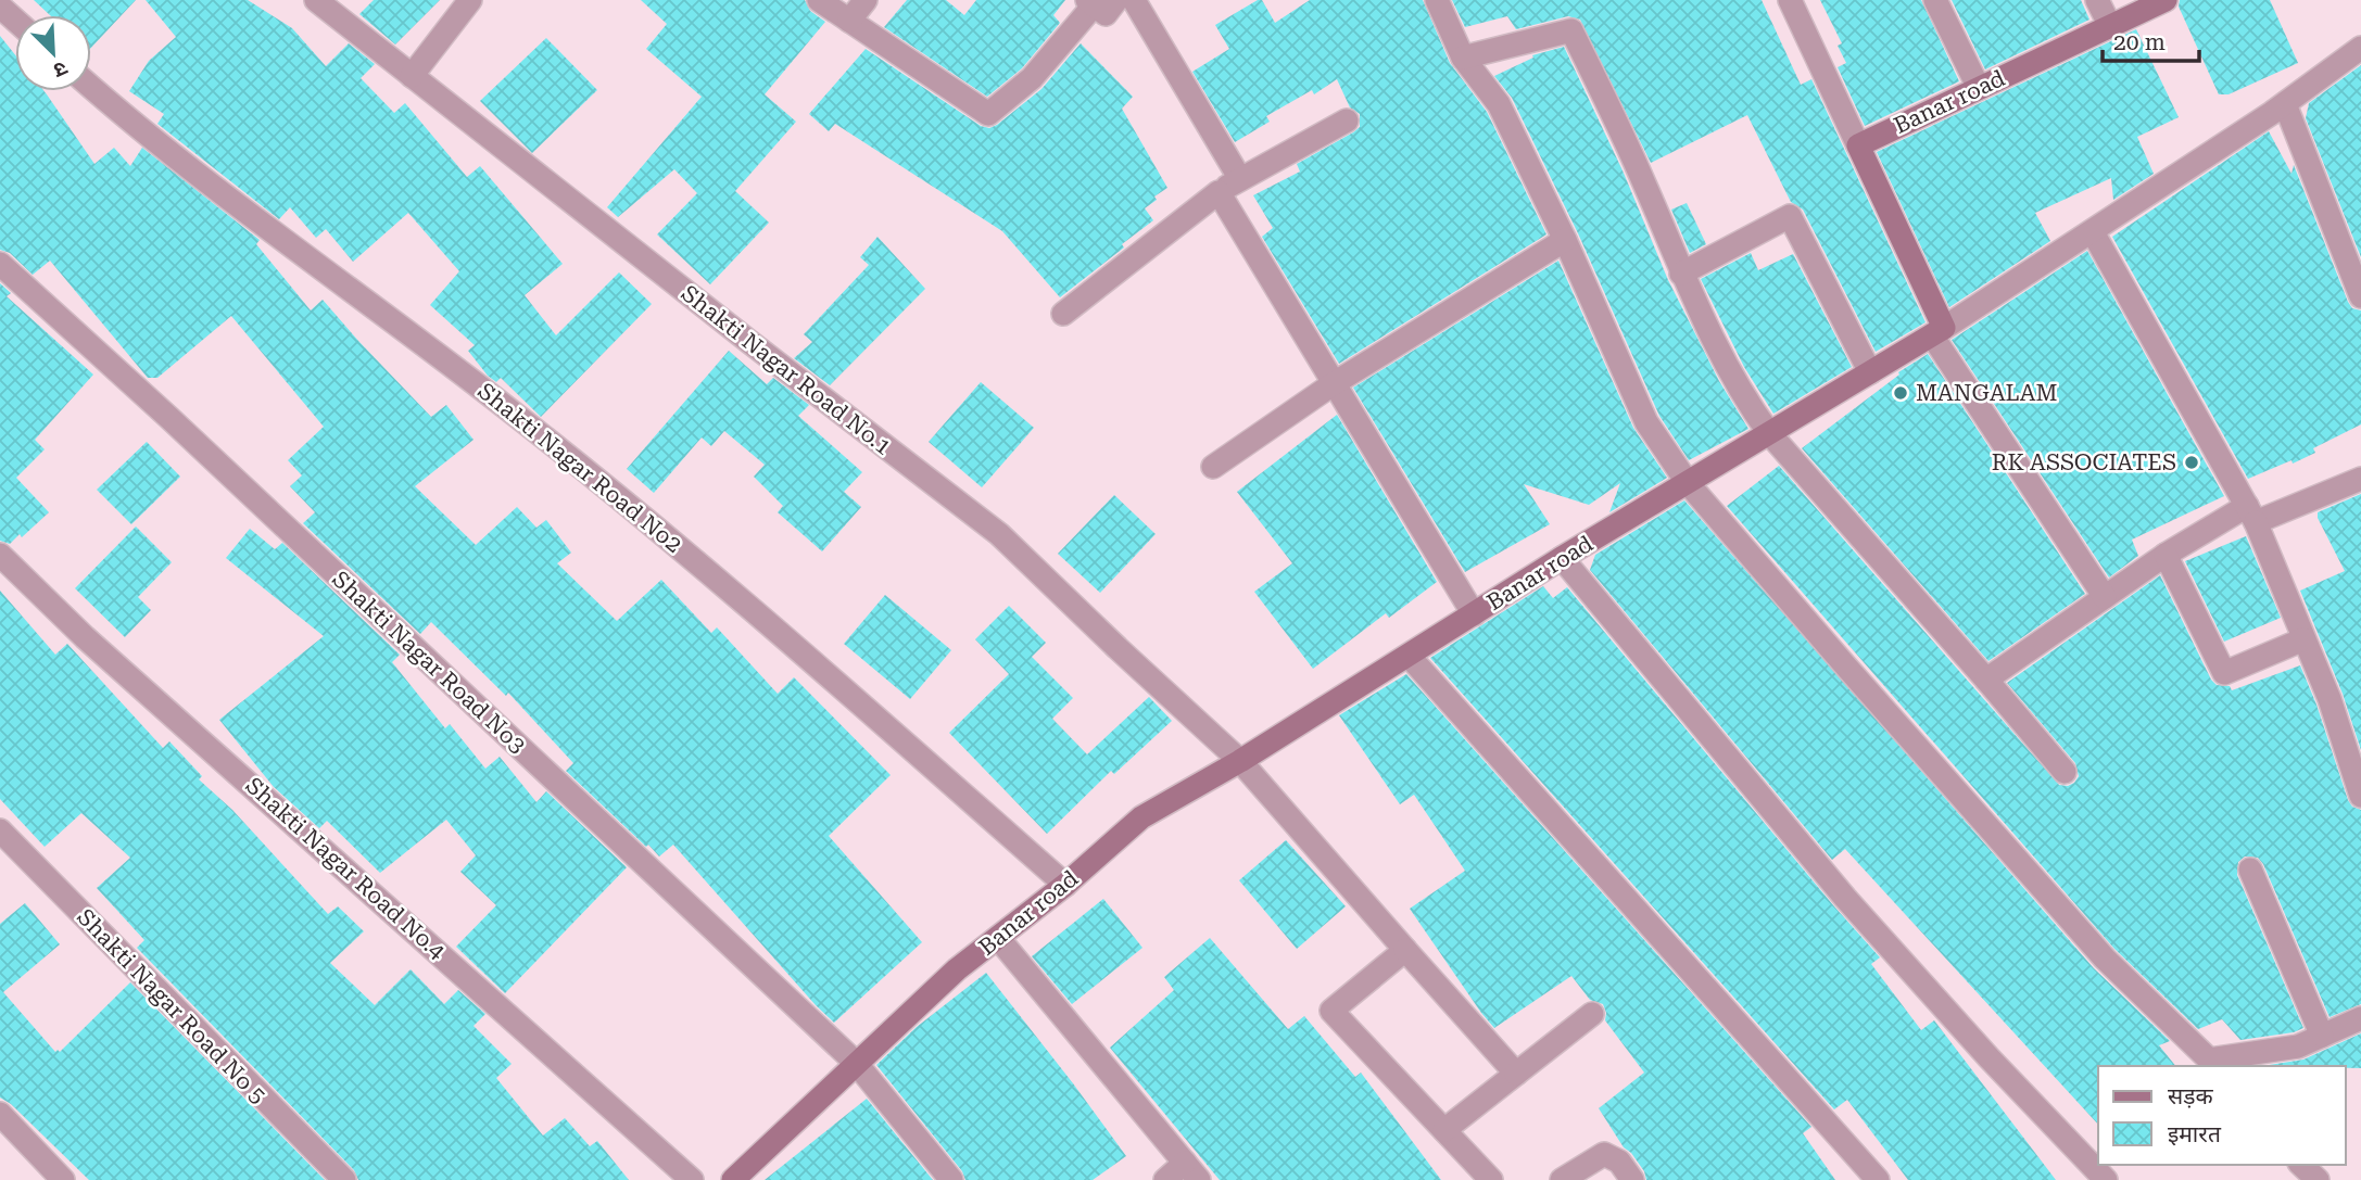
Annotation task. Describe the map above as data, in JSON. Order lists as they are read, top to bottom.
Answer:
{
  "streets": {
    "street": [
      "Banar road",
      "Shakti Nagar Road No.1",
      "Shakti Nagar Road No2",
      "Shakti Nagar Road No3",
      "Shakti Nagar Road No.4",
      "Shakti Nagar Road No 5"
    ]
  },
  "crossings": [
    ["Banar road", "Shakti Nagar Road No.1"],
    ["Banar road", "Shakti Nagar Road No2"],
    ["Banar road", "Shakti Nagar Road No3"]
  ],
  "places": ["MANGALAM", "RK ASSOCIATES"],
  "legend": ["सड़क", "इमारत"],
  "scale_bar": "20 m",
  "north": "bottom right"
}
